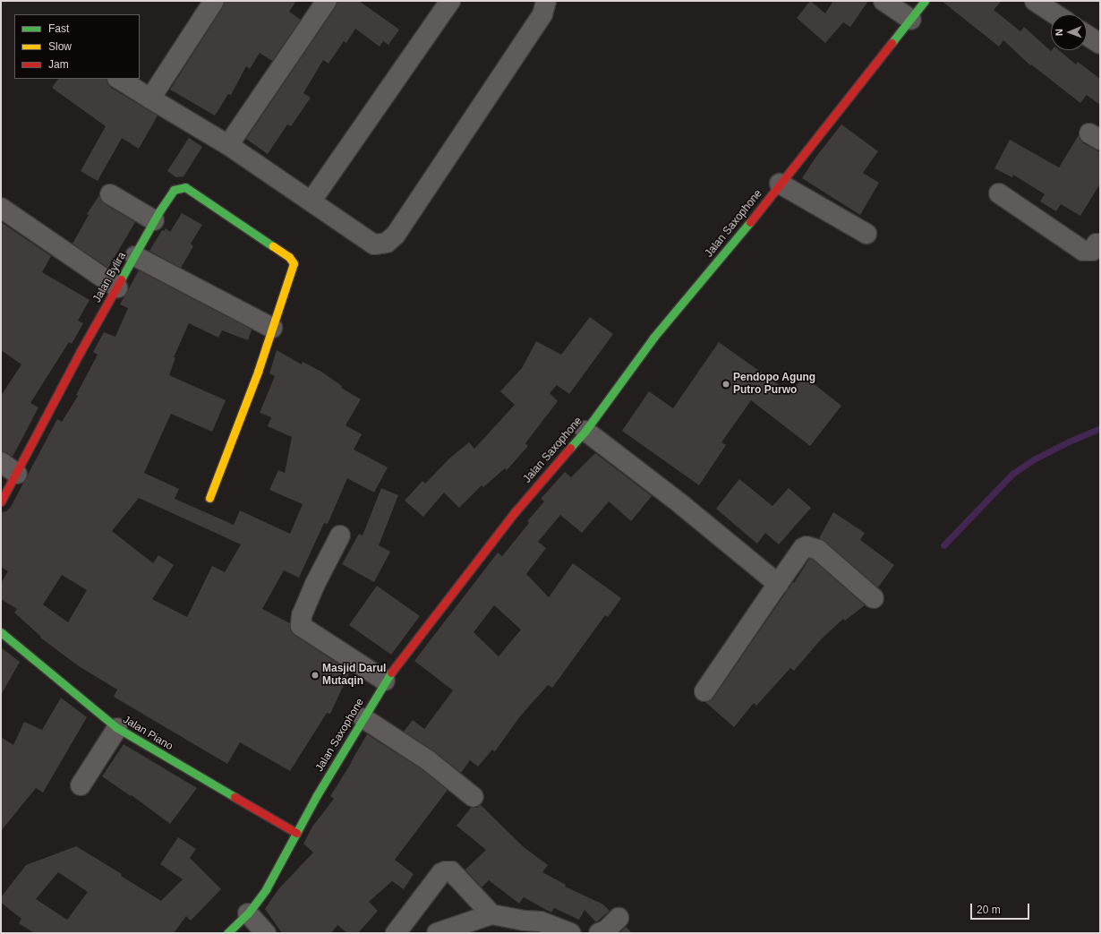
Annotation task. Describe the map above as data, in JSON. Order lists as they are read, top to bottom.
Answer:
{
  "streets": {
    "main road": ["Jalan Saxophone", "Jalan Bylira", "Jalan Piano"]
  },
  "crossings": [
    ["Jalan Saxophone", "Jalan Piano"]
  ],
  "places": ["Pendopo Agung Putro Purwo", "Masjid Darul Mutaqin"],
  "legend": ["Fast", "Slow", "Jam"],
  "scale_bar": "20 m",
  "north": "left"
}
